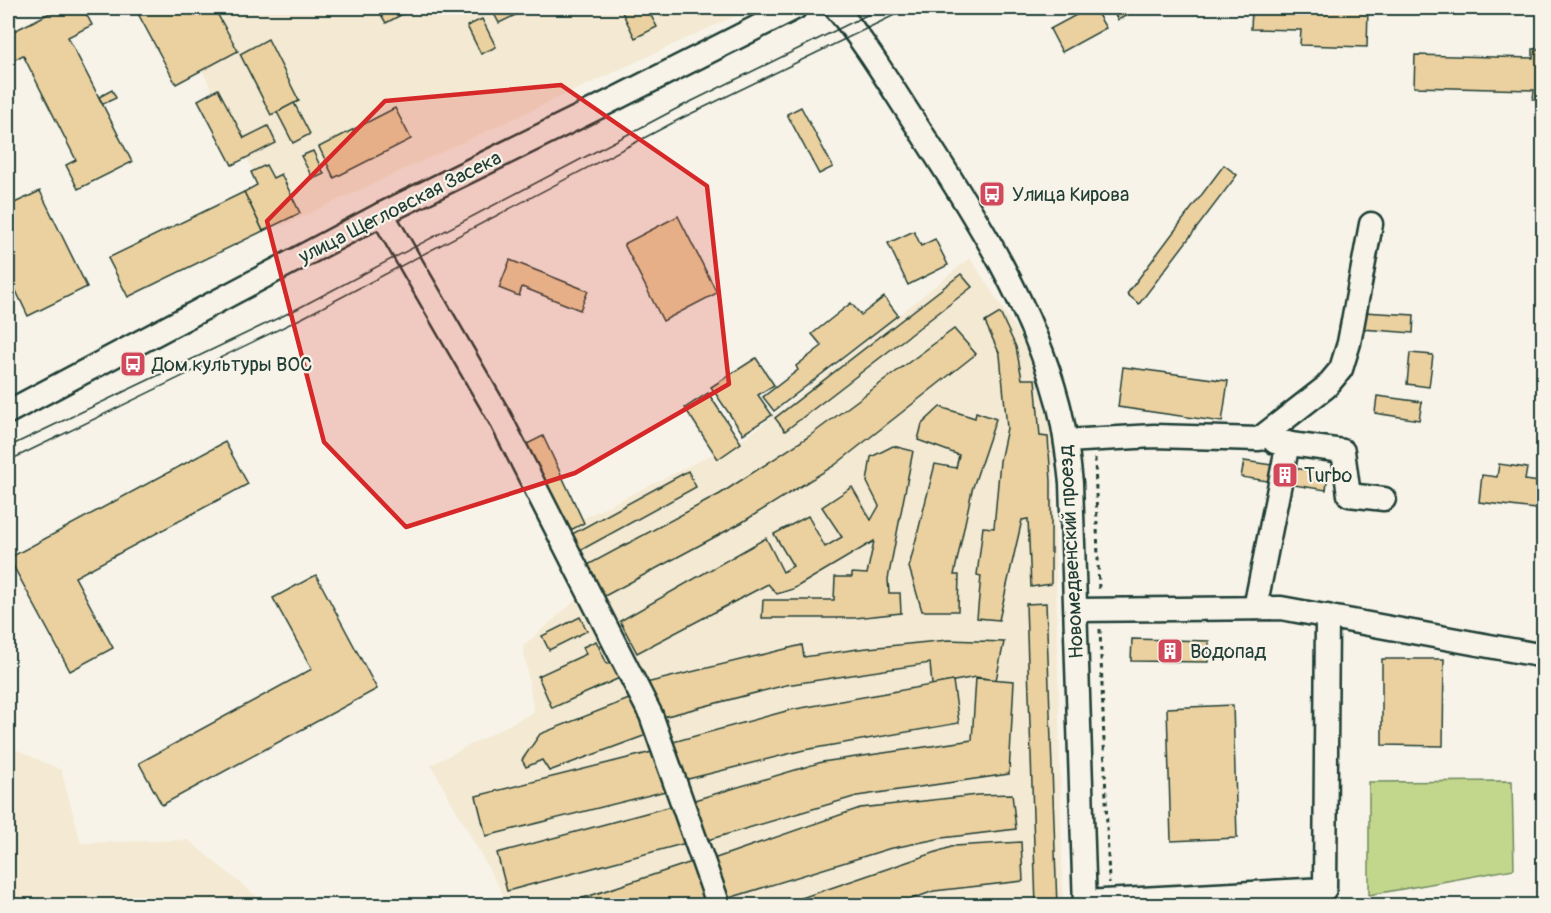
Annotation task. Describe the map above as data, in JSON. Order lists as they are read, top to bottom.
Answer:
{
  "streets": {
    "street": ["улица Щегловская Засека", "Новомедвенский проезд"]
  },
  "places": {
    "bus stop": ["Улица Кирова", "Дом культуры ВОС"],
    "building": ["Turbo", "Водопад"]
  }
}
